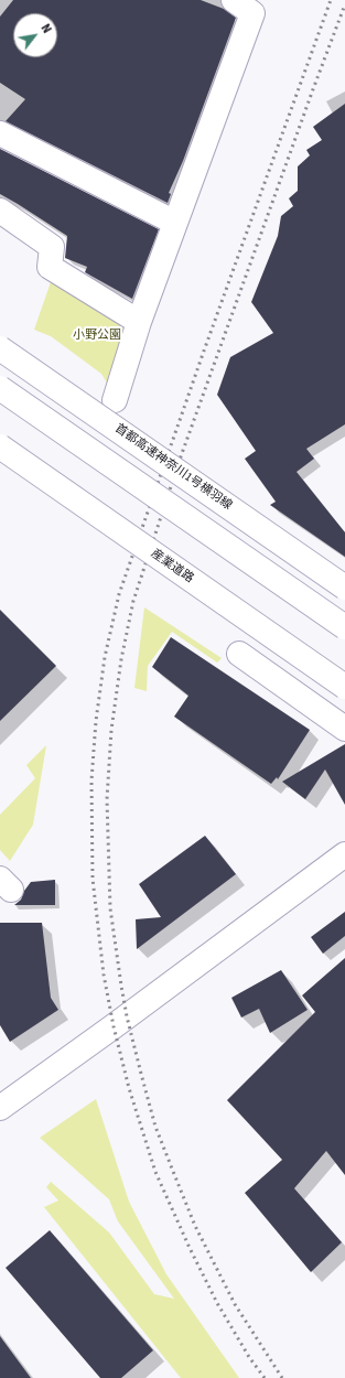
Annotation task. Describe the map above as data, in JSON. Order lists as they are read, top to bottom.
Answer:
{
  "streets": {
    "main road": ["首都高速神奈川1号横羽線", "産業道路"]
  },
  "parks": ["小野公園"],
  "north": "top right"
}
